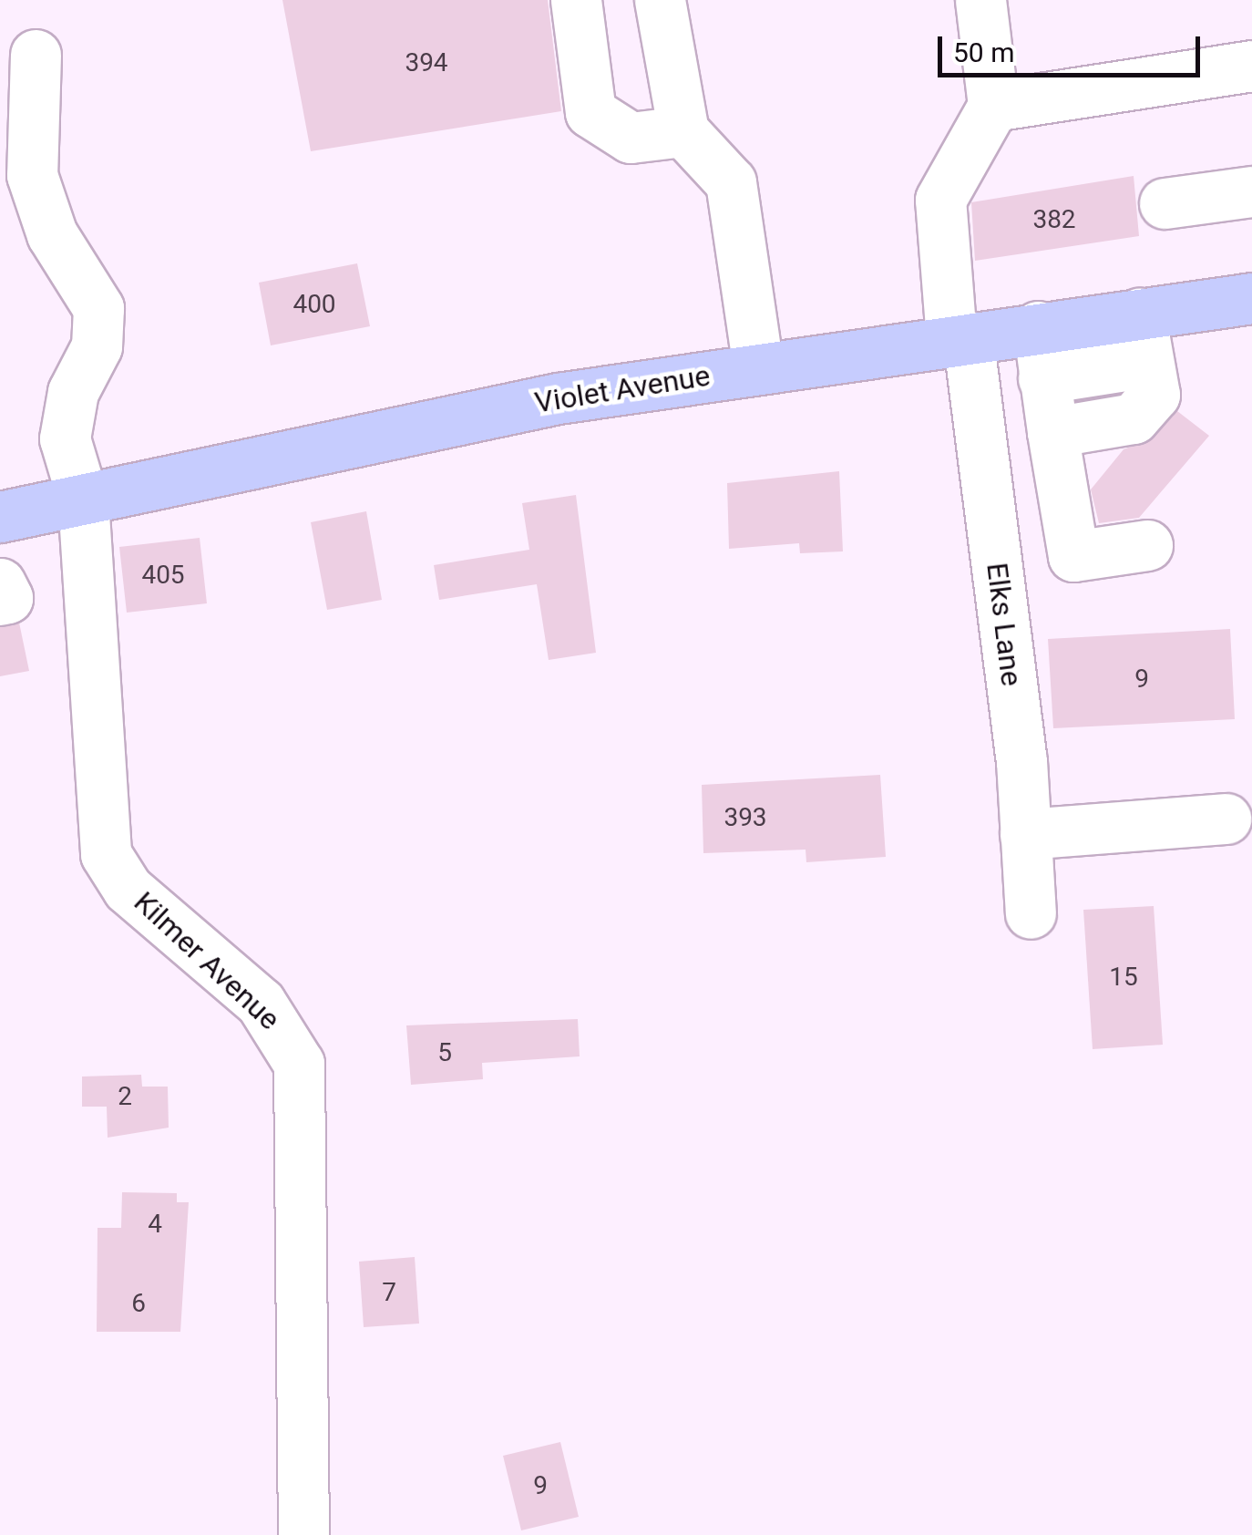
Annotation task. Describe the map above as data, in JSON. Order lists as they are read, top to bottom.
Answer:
{
  "streets": {
    "main road": ["Violet Avenue"],
    "street": ["Elks Lane", "Kilmer Avenue"]
  },
  "crossings": [
    ["Violet Avenue", "Elks Lane"],
    ["Violet Avenue", "Kilmer Avenue"]
  ],
  "house_numbers": [
    "394",
    "382",
    "400",
    "405",
    "9",
    "393",
    "15",
    "5",
    "2",
    "4",
    "7",
    "6",
    "9"
  ],
  "scale_bar": "50 m"
}
